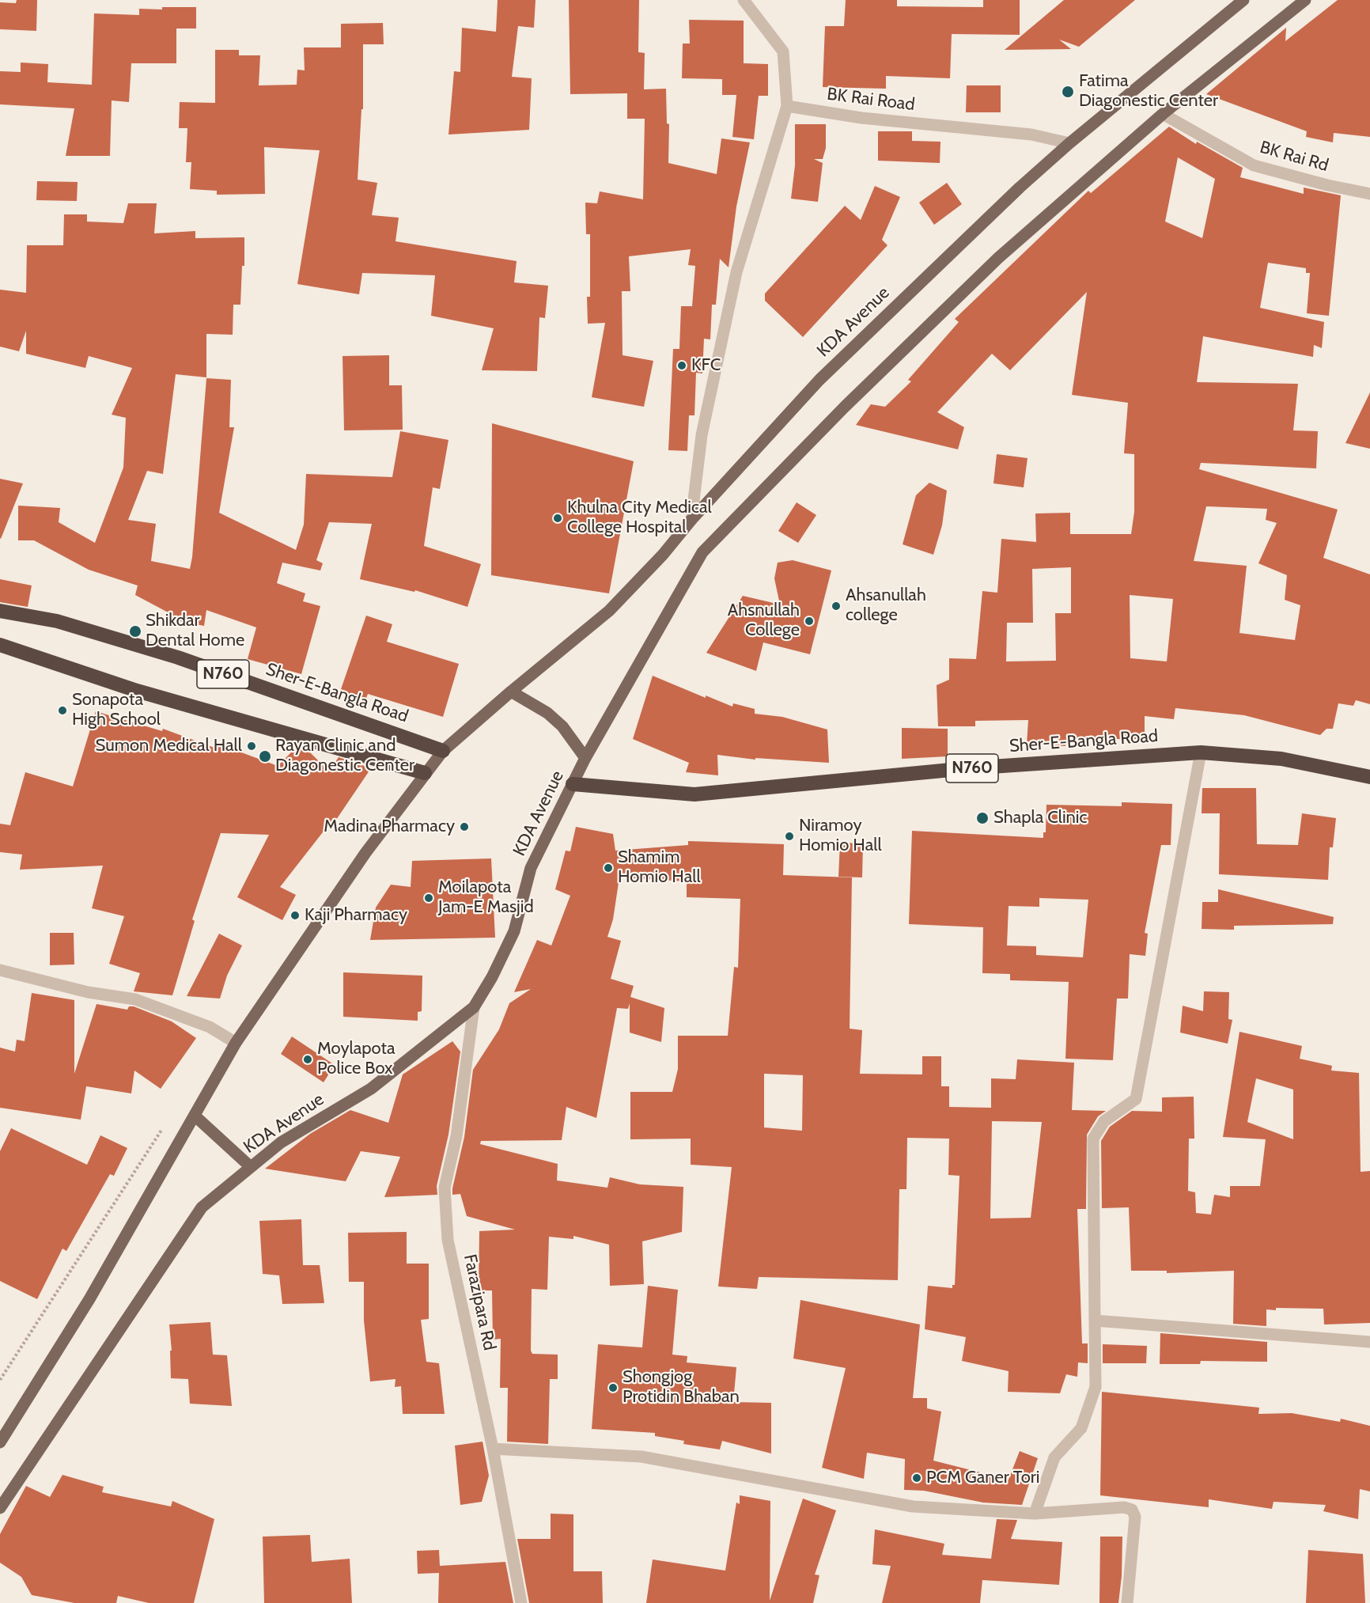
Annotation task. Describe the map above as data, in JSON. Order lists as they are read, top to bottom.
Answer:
{
  "streets": {
    "highway": ["N760", "Sher-E-Bangla Road"],
    "main road": ["KDA Avenue"],
    "street": ["BK Rai Road", "BK Rai Rd", "Farazipara Rd"]
  },
  "crossings": [
    ["BK Rai Road", "KDA Avenue"],
    ["BK Rai Rd", "KDA Avenue"],
    ["KDA Avenue", "N760"],
    ["KDA Avenue", "Sher-E-Bangla Road"],
    ["KDA Avenue", "Farazipara Rd"]
  ],
  "places": [
    "Fatima Diagonestic Center",
    "KFC",
    "Khulna City Medical College Hospital",
    "Ahsanullah college",
    "Ahsnullah College",
    "Shikdar Dental Home",
    "Sonapota High School",
    "Sumon Medical Hall",
    "Rayan Clinic and Diagonestic Center",
    "Shapla Clinic",
    "Madina Pharmacy",
    "Niramoy Homio Hall",
    "Shamim Homio Hall",
    "Moilapota Jam-E Masjid",
    "Kaji Pharmacy",
    "Moylapota Police Box",
    "Shongjog Protidin Bhaban",
    "PCM Ganer Tori"
  ]
}
